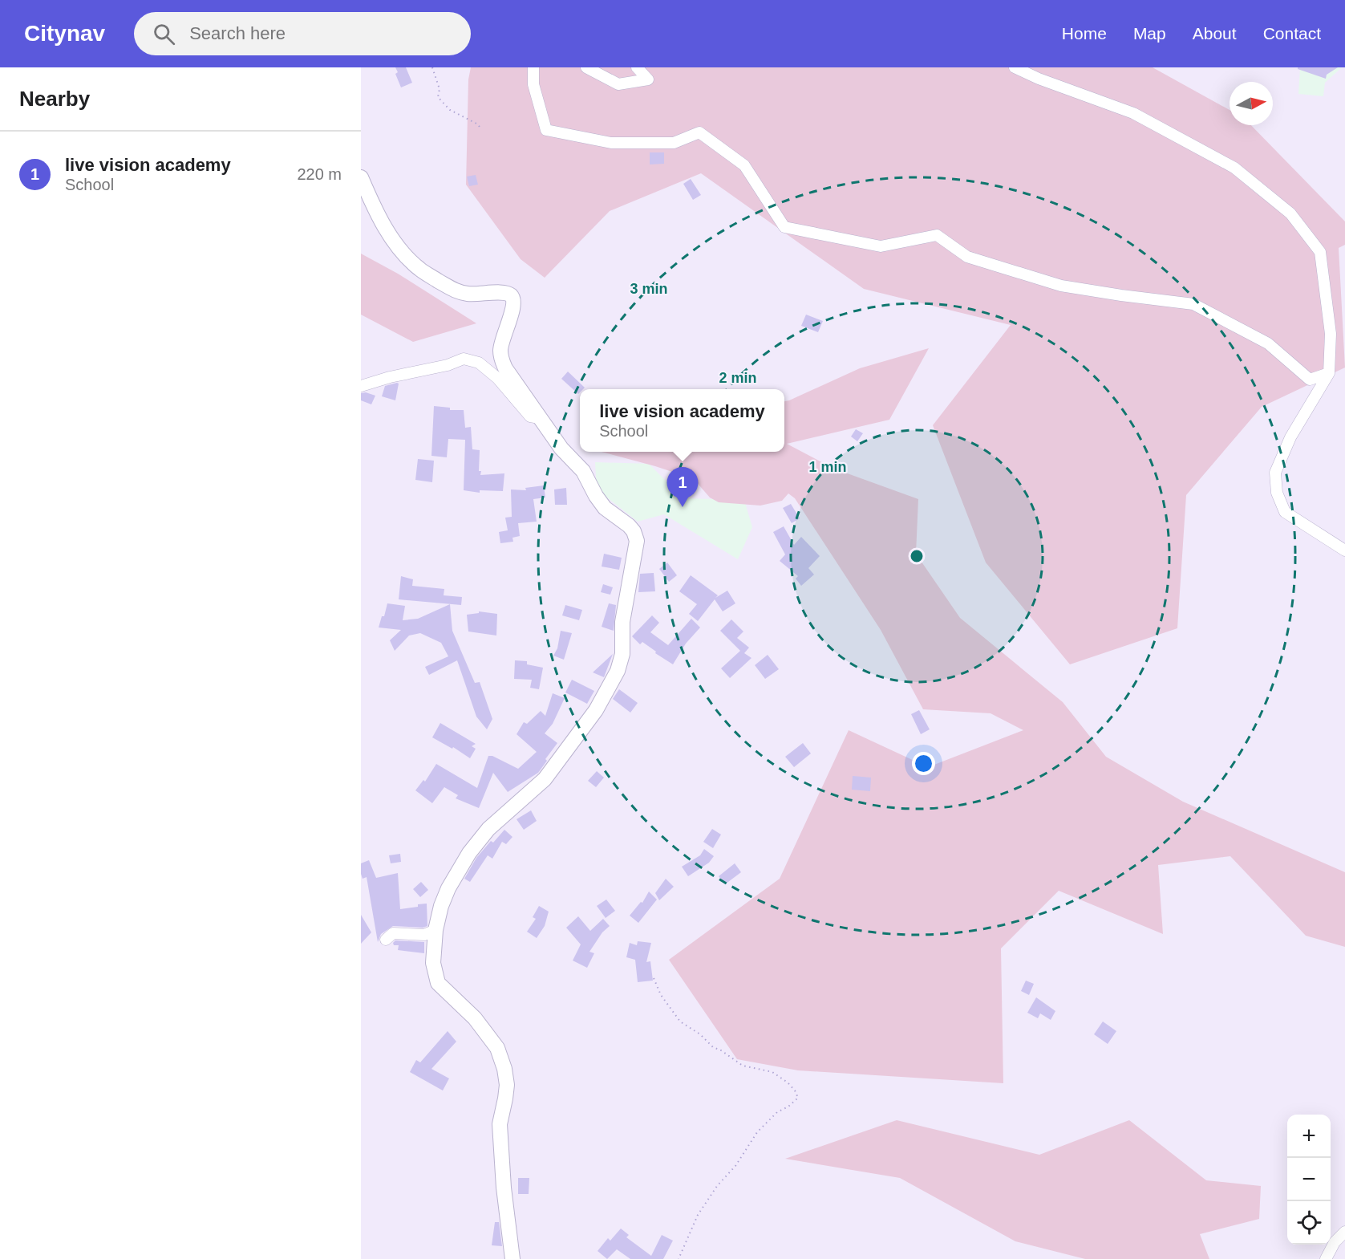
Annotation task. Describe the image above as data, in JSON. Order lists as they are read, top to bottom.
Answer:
{
  "north": "right",
  "page": {
    "header": "Citynav",
    "search": "Search here",
    "nav": [
      "Home",
      "Map",
      "About",
      "Contact"
    ],
    "heading": "Nearby",
    "list": [
      {
        "mark": "1",
        "name": "live vision academy",
        "note": "School",
        "value": "220 m"
      }
    ],
    "popup": ["live vision academy", "School"],
    "pins": "1",
    "map_buttons": ["+", "−"]
  },
  "rings": ["3 min", "2 min", "1 min"]
}
